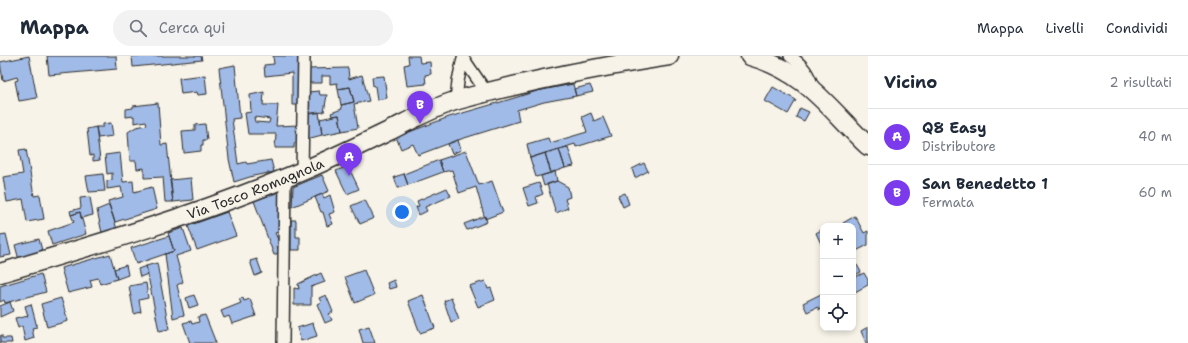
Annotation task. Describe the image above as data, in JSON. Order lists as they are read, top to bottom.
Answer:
{
  "streets": {
    "main road": ["Via Tosco Romagnola"]
  },
  "page": {
    "header": "Mappa",
    "search": "Cerca qui",
    "nav": ["Mappa", "Livelli", "Condividi"],
    "heading": ["Vicino", "2 risultati"],
    "pins": ["B", "A"],
    "list": [
      {
        "mark": "A",
        "name": "Q8 Easy",
        "note": "Distributore",
        "value": "40 m"
      },
      {
        "mark": "B",
        "name": "San Benedetto 1",
        "note": "Fermata",
        "value": "60 m"
      }
    ],
    "map_buttons": ["+", "−"]
  }
}
